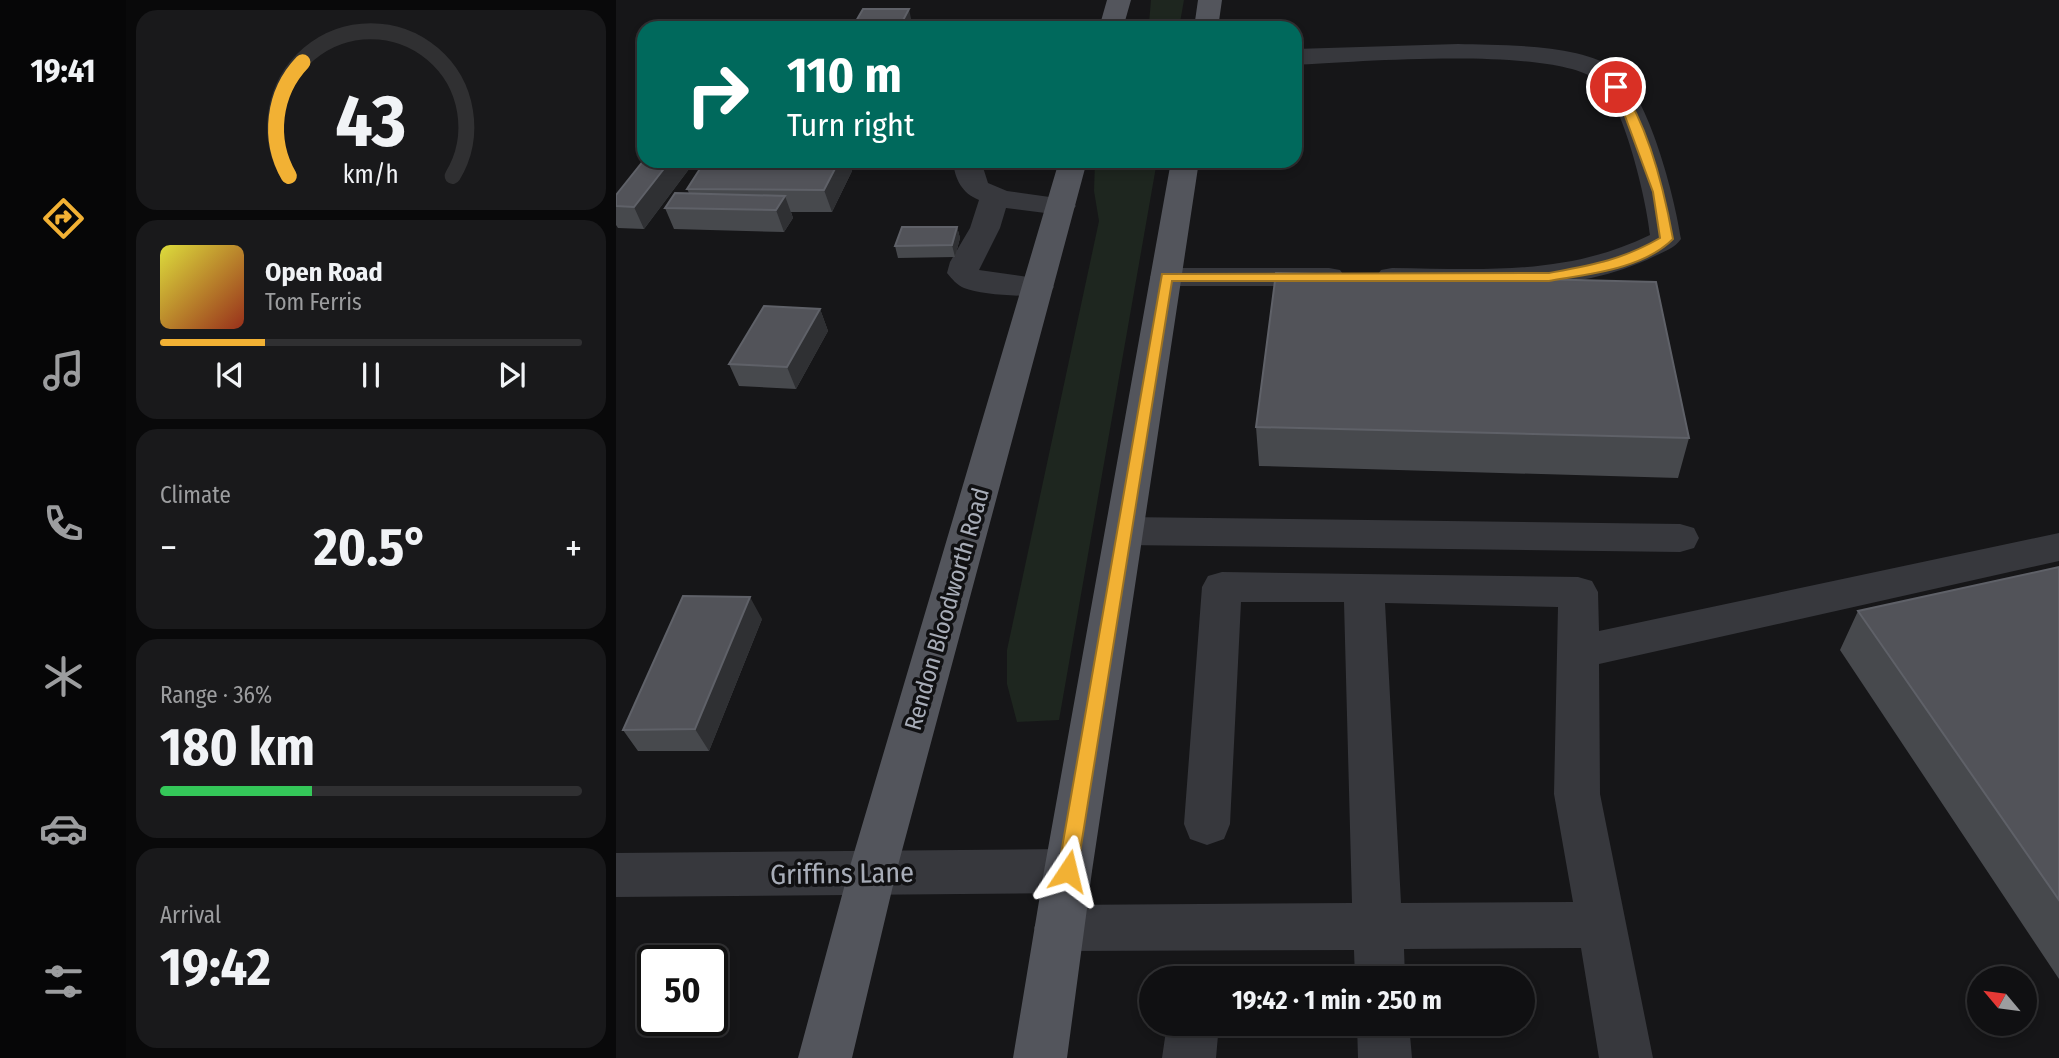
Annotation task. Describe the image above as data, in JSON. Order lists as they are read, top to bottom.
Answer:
{
  "streets": {
    "main road": ["Rendon Bloodworth Road"],
    "street": ["Griffins Lane"]
  },
  "crossings": [
    ["Rendon Bloodworth Road", "Griffins Lane"]
  ],
  "north": "top left",
  "page": {
    "tabs": "19:41",
    "turn": ["110 m", "Turn right"],
    "song": ["Open Road", "Tom Ferris"],
    "tile": [
      "Climate",
      ["Range · 36%", "180 km"],
      ["Arrival", "19:42"]
    ],
    "heat": ["−", "20.5°", "+"],
    "limit": "50",
    "trip": "19:42 · 1 min · 250 m",
    "gauge": ["43", "km/h"]
  }
}
